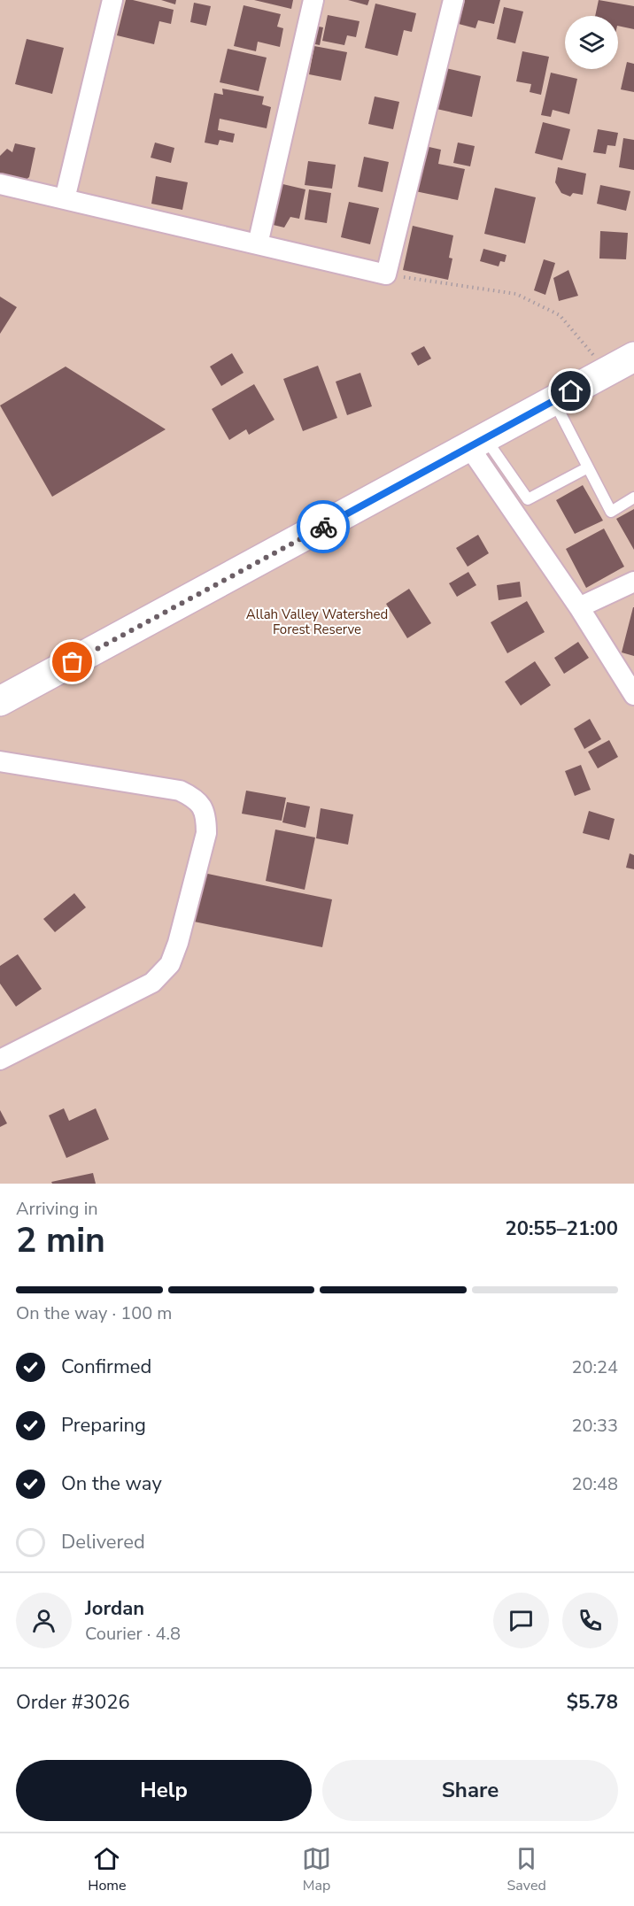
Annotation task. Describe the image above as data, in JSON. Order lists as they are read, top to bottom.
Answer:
{
  "parks": ["Allah Valley Watershed Forest Reserve"],
  "page": {
    "heading": ["2 min", "Arriving in", "20:55–21:00"],
    "panel": [
      "Jordan",
      "Courier · 4.8",
      "Order #3026",
      "$5.78"
    ],
    "bar": "On the way · 100 m",
    "list": [
      ["Confirmed", "20:24"],
      ["Preparing", "20:33"],
      ["On the way", "20:48"],
      "Delivered"
    ],
    "buttons": ["Help", "Share"],
    "tabs": ["Home", "Map", "Saved"]
  }
}
